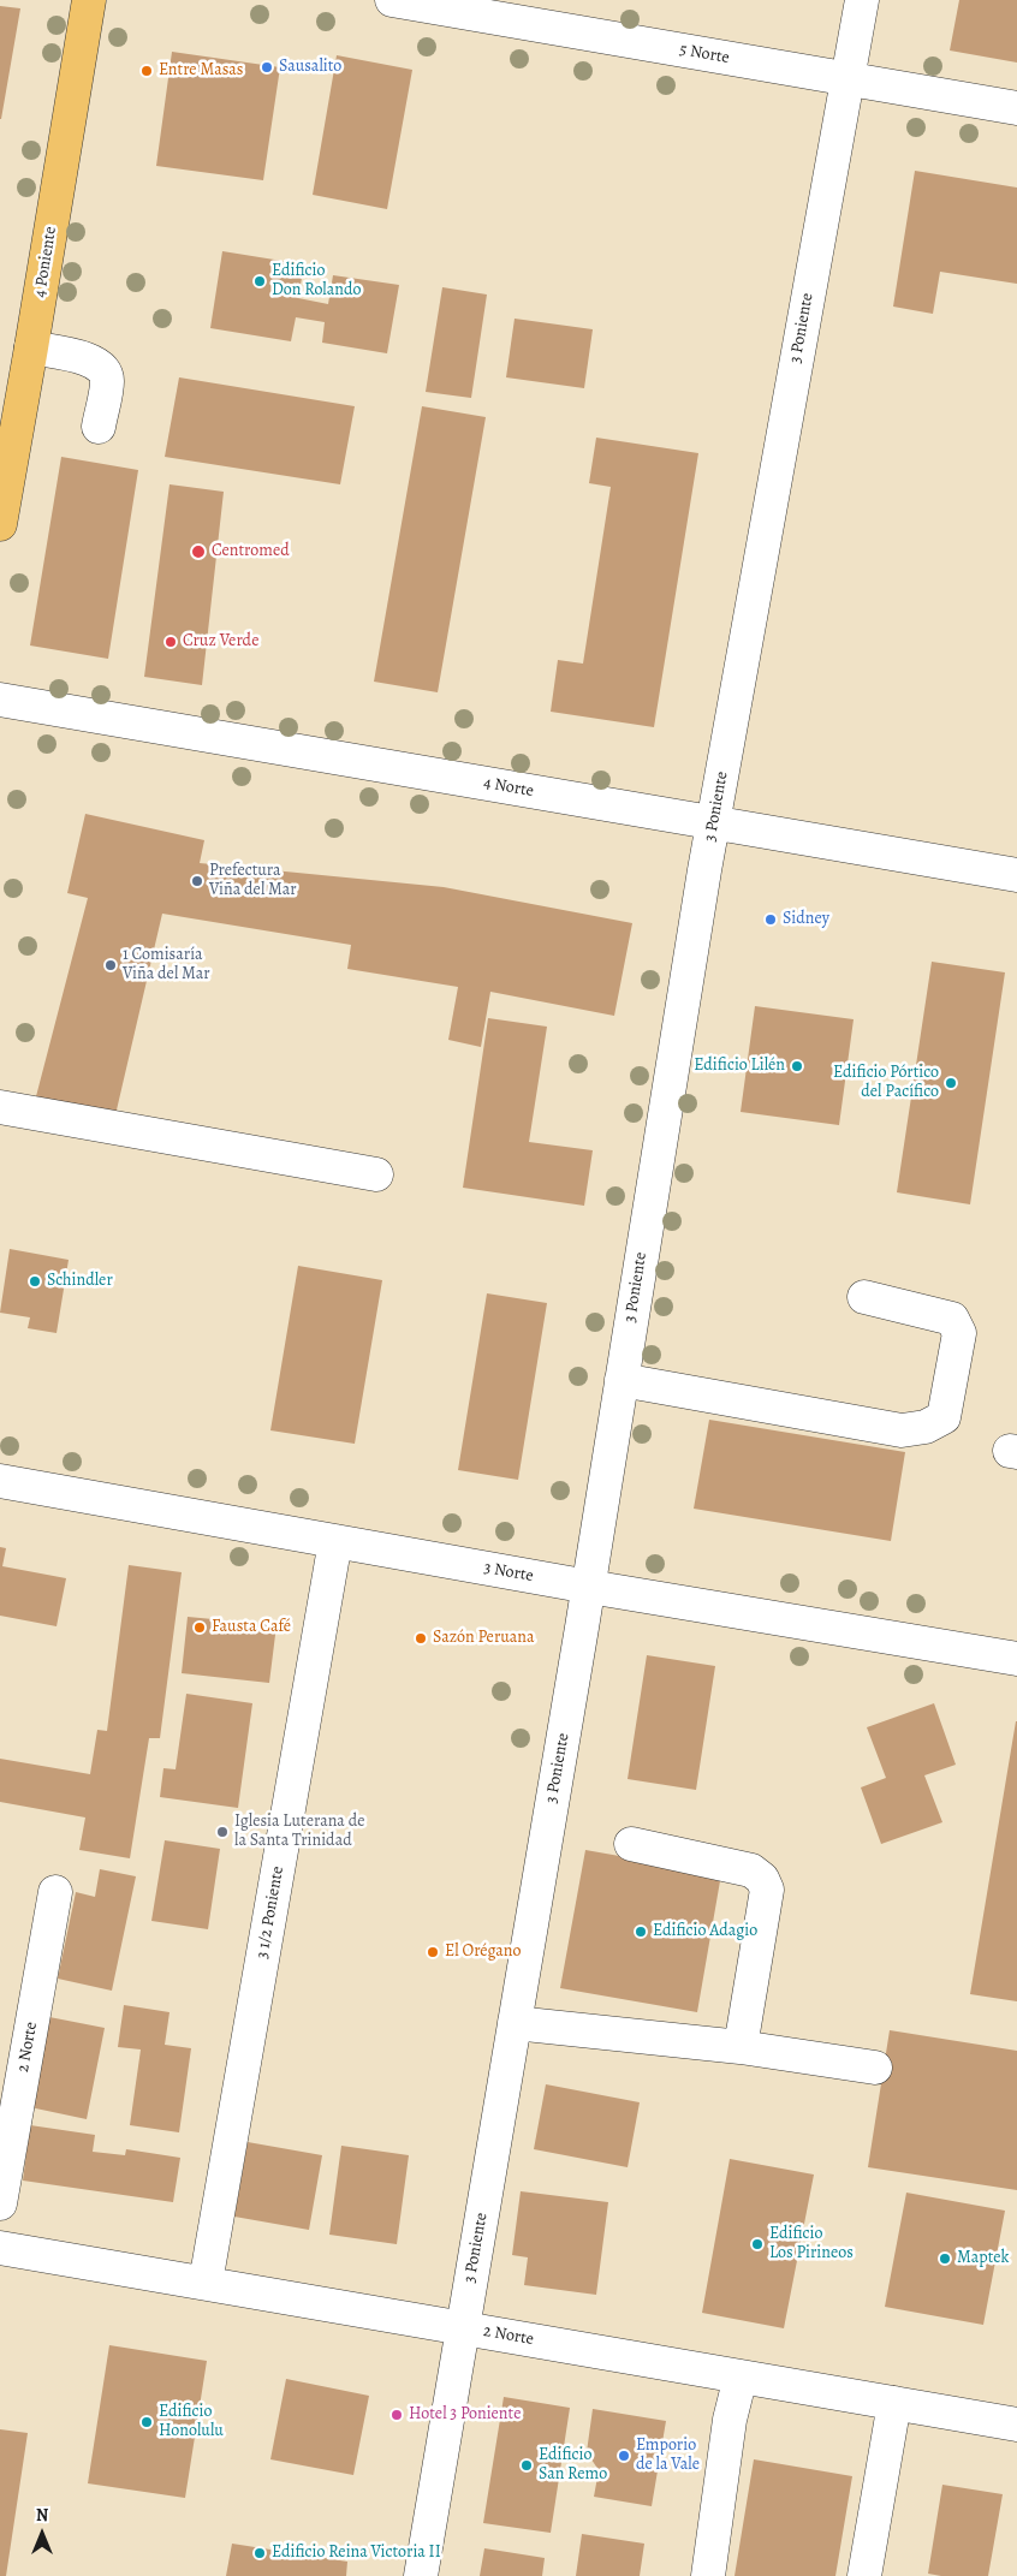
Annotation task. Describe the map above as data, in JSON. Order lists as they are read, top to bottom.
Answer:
{
  "streets": {
    "main road": ["4 Poniente"],
    "street": [
      "5 Norte",
      "3 Poniente",
      "4 Norte",
      "3 Norte",
      "3 1/2 Poniente",
      "2 Norte"
    ]
  },
  "crossings": [
    ["5 Norte", "3 Poniente"],
    ["3 Poniente", "4 Norte"],
    ["3 Poniente", "3 Norte"],
    ["3 Poniente", "2 Norte"],
    ["3 Norte", "3 1/2 Poniente"],
    ["3 1/2 Poniente", "2 Norte"]
  ],
  "places": [
    "Sausalito",
    "Entre Masas",
    "Edificio Don Rolando",
    "Centromed",
    "Cruz Verde",
    "Prefectura Viña del Mar",
    "Sidney",
    "1 Comisaría Viña del Mar",
    "Edificio Lilén",
    "Edificio Pórtico del Pacífico",
    "Schindler",
    "Fausta Café",
    "Sazón Peruana",
    "Iglesia Luterana de la Santa Trinidad",
    "Edificio Adagio",
    "El Orégano",
    "Edificio Los Pirineos",
    "Maptek",
    "Hotel 3 Poniente",
    "Edificio Honolulu",
    "Emporio de la Vale",
    "Edificio San Remo",
    "Edificio Reina Victoria II"
  ],
  "north": "top"
}
